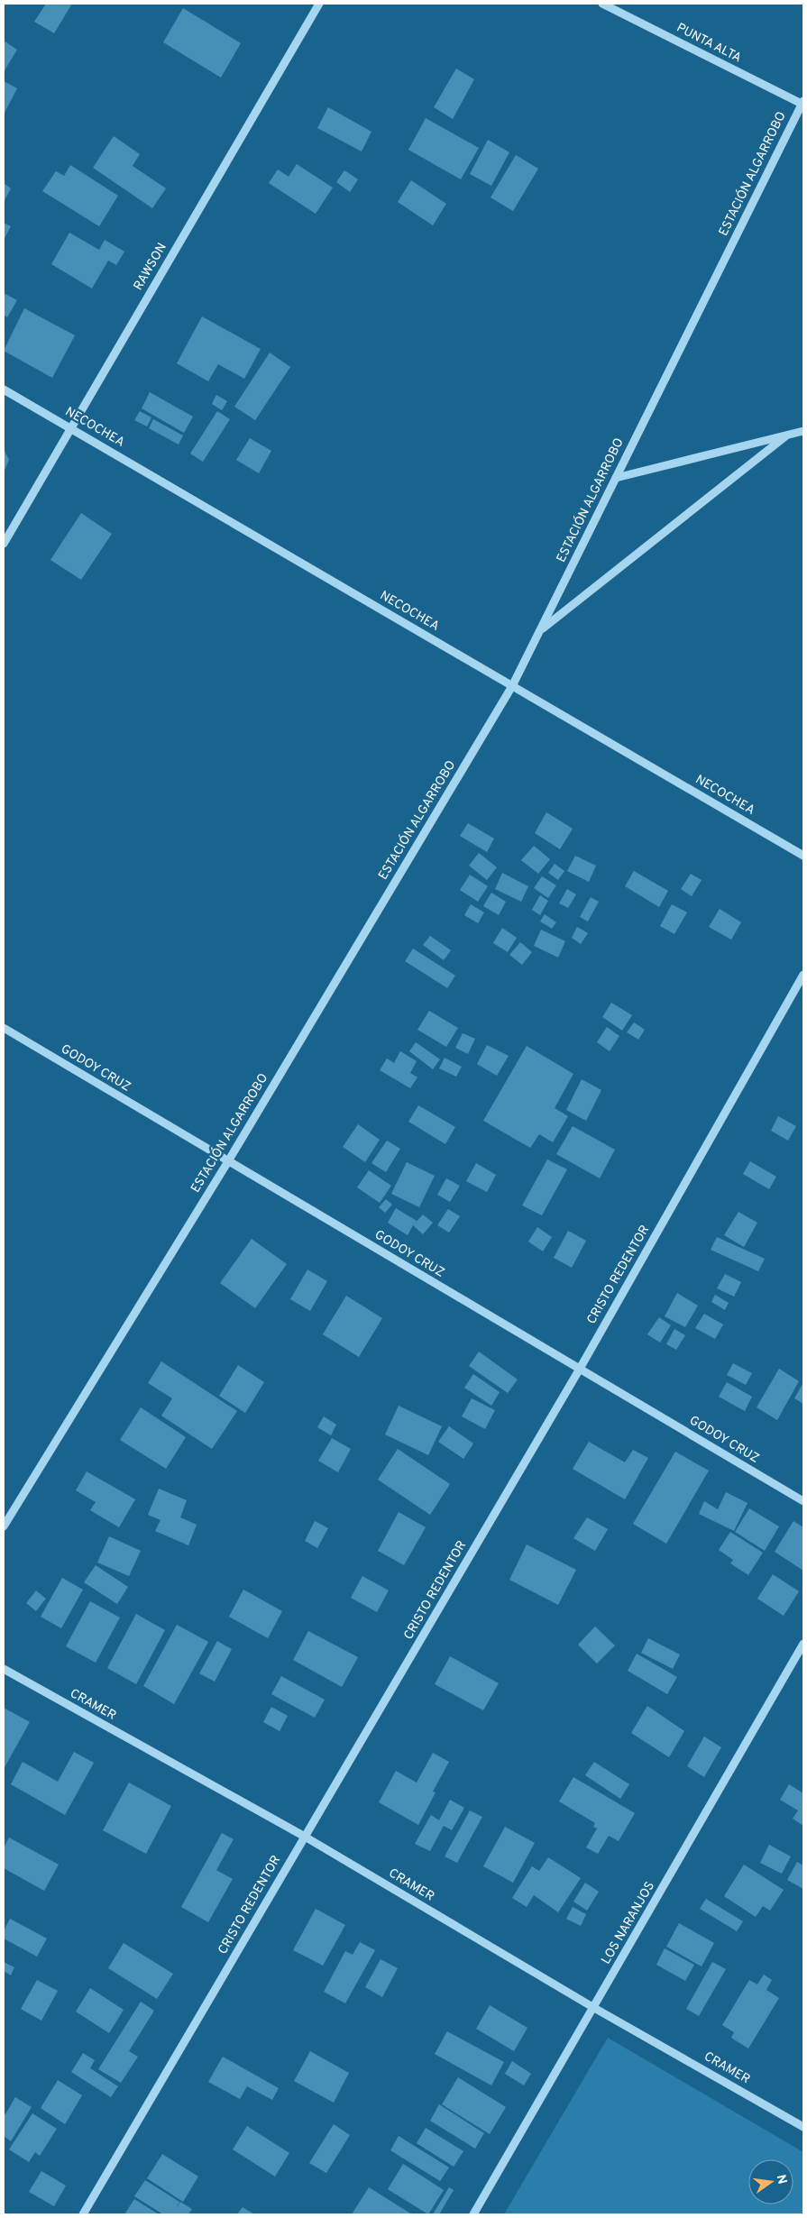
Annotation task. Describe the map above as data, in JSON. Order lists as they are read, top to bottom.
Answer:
{
  "streets": {
    "street": [
      "PUNTA ALTA",
      "ESTACIÓN ALGARROBO",
      "RAWSON",
      "NECOCHEA",
      "GODOY CRUZ",
      "CRISTO REDENTOR",
      "CRAMER",
      "LOS NARANJOS"
    ]
  },
  "crossings": [
    ["PUNTA ALTA", "ESTACIÓN ALGARROBO"],
    ["ESTACIÓN ALGARROBO", "NECOCHEA"],
    ["ESTACIÓN ALGARROBO", "GODOY CRUZ"],
    ["RAWSON", "NECOCHEA"],
    ["GODOY CRUZ", "CRISTO REDENTOR"],
    ["CRISTO REDENTOR", "CRAMER"],
    ["CRAMER", "LOS NARANJOS"]
  ],
  "north": "right"
}
